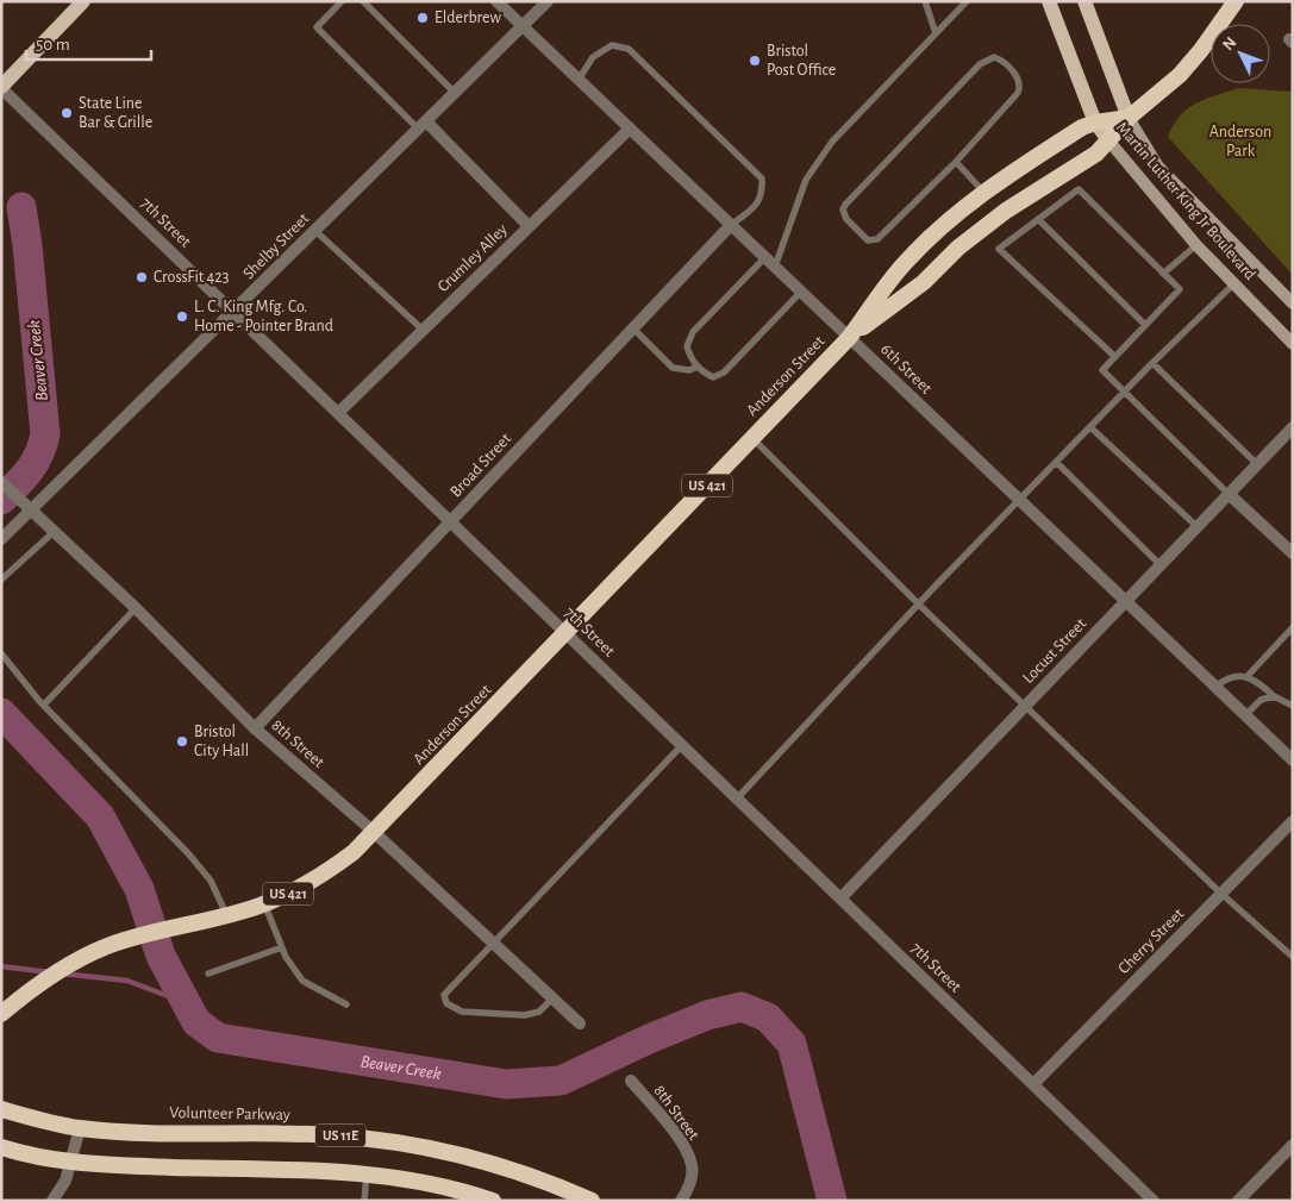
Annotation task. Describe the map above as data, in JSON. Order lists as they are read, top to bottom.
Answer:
{
  "streets": {
    "highway": [
      "Anderson Street",
      "US 421",
      "Volunteer Parkway",
      "US 11E"
    ],
    "main road": ["Martin Luther King Jr Boulevard"],
    "street": [
      "7th Street",
      "Shelby Street",
      "Crumley Alley",
      "6th Street",
      "Broad Street",
      "Locust Street",
      "8th Street",
      "Cherry Street"
    ]
  },
  "crossings": [
    ["Martin Luther King Jr Boulevard", "Anderson Street"],
    ["7th Street", "Shelby Street"],
    ["7th Street", "Crumley Alley"],
    ["7th Street", "Anderson Street"],
    ["7th Street", "Broad Street"],
    ["7th Street", "Locust Street"],
    ["7th Street", "Cherry Street"],
    ["Shelby Street", "6th Street"],
    ["Shelby Street", "8th Street"],
    ["Crumley Alley", "6th Street"],
    ["6th Street", "Anderson Street"],
    ["6th Street", "Broad Street"],
    ["6th Street", "Locust Street"],
    ["Anderson Street", "8th Street"],
    ["Broad Street", "8th Street"]
  ],
  "water": ["Beaver Creek"],
  "parks": ["Anderson Park"],
  "places": [
    "Elderbrew",
    "Bristol Post Office",
    "State Line Bar & Grille",
    "CrossFit 423",
    "L. C. King Mfg. Co. Home - Pointer Brand",
    "Bristol City Hall"
  ],
  "scale_bar": "50 m",
  "north": "top left"
}
